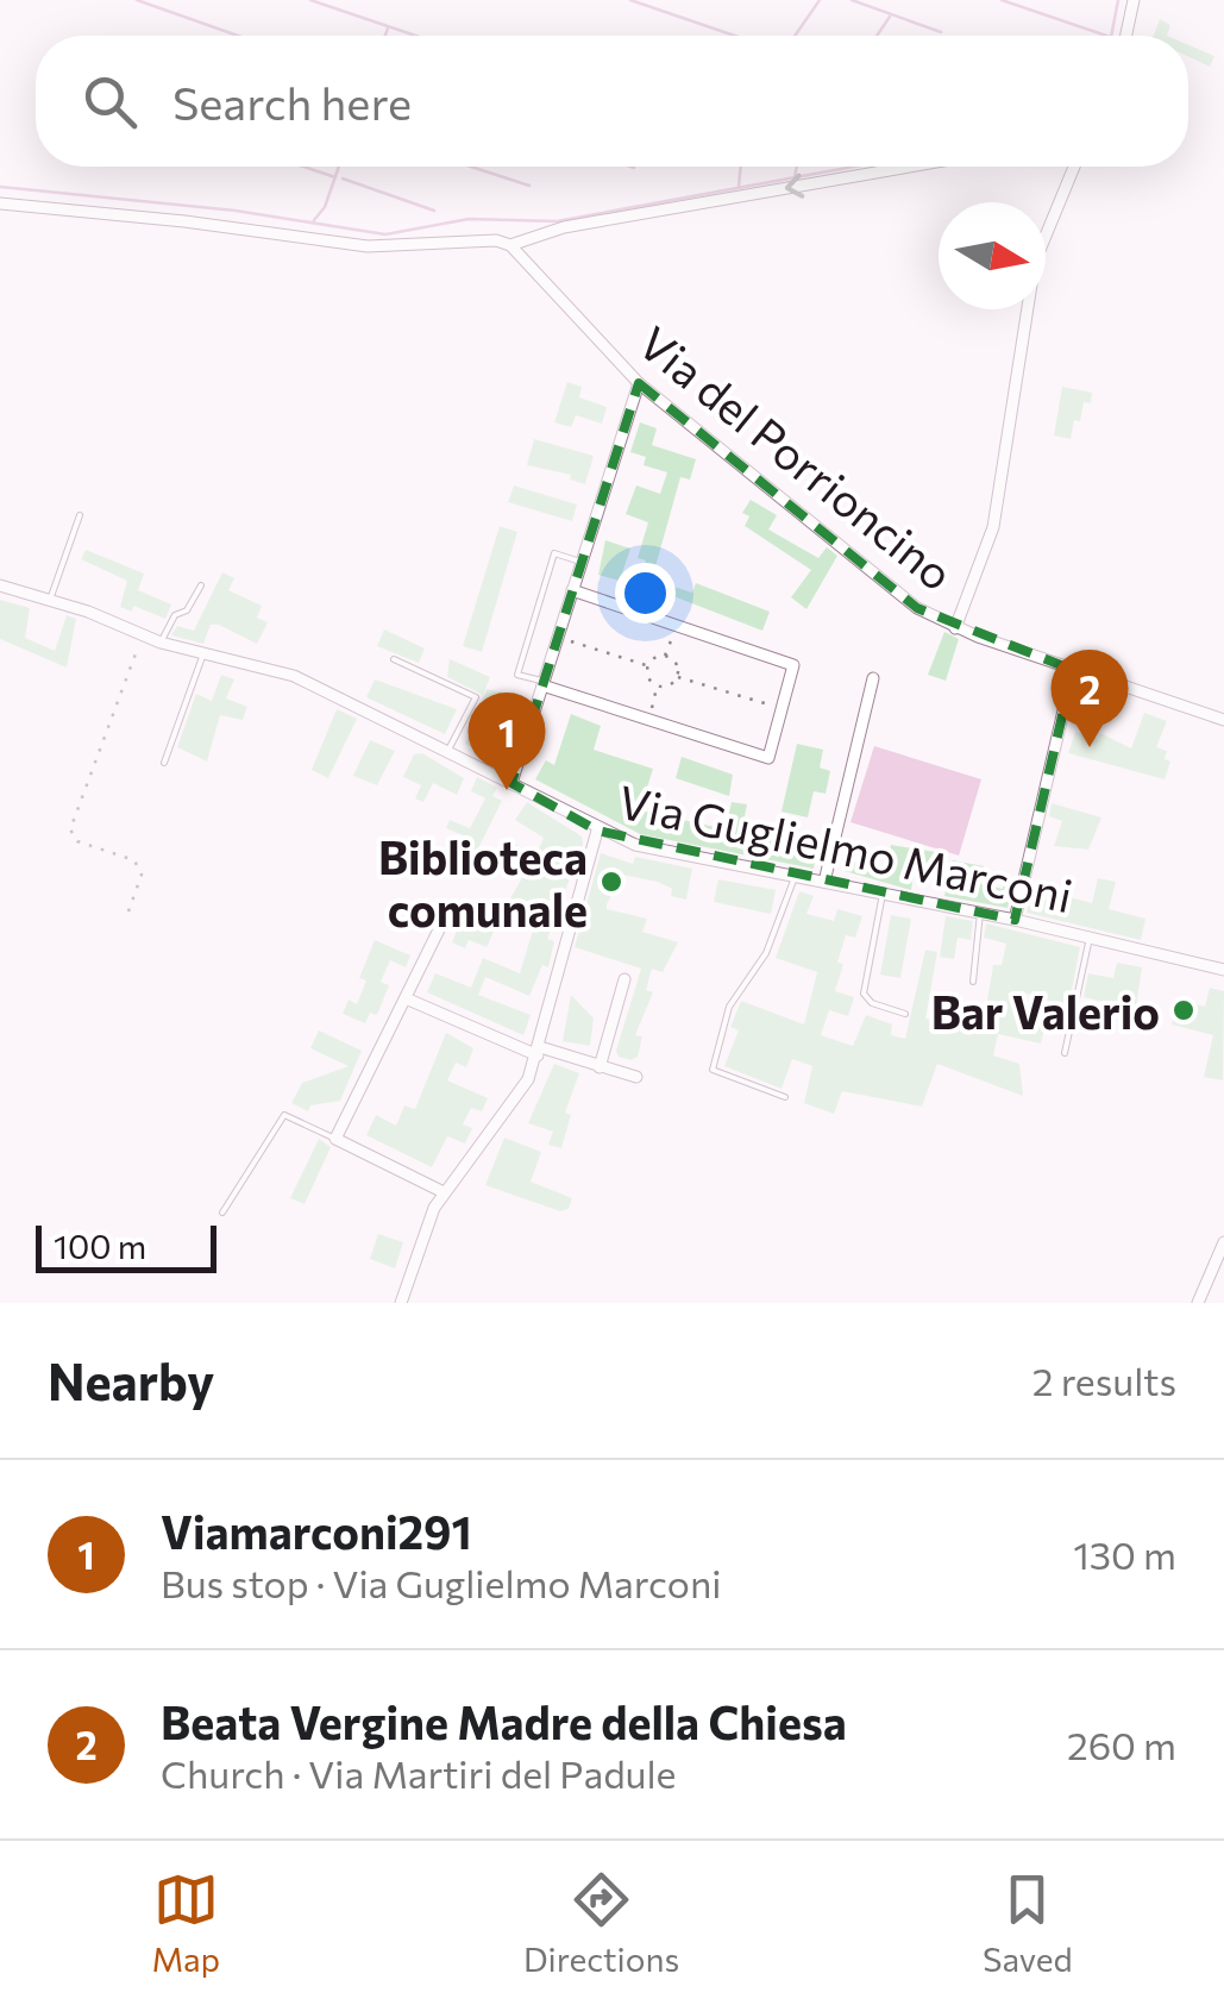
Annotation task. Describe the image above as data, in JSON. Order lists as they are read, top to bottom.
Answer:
{
  "streets": {
    "street": ["Via del Porrioncino", "Via Guglielmo Marconi"]
  },
  "places": ["Biblioteca comunale", "Bar Valerio"],
  "scale_bar": "100 m",
  "north": "right",
  "page": {
    "search": "Search here",
    "pins": ["2", "1"],
    "scale": "100 m",
    "heading": ["Nearby", "2 results"],
    "list": [
      {
        "mark": "1",
        "name": "Viamarconi291",
        "note": "Bus stop · Via Guglielmo Marconi",
        "value": "130 m"
      },
      {
        "mark": "2",
        "name": "Beata Vergine Madre della Chiesa",
        "note": "Church · Via Martiri del Padule",
        "value": "260 m"
      }
    ],
    "nav": ["Map", "Directions", "Saved"]
  }
}
